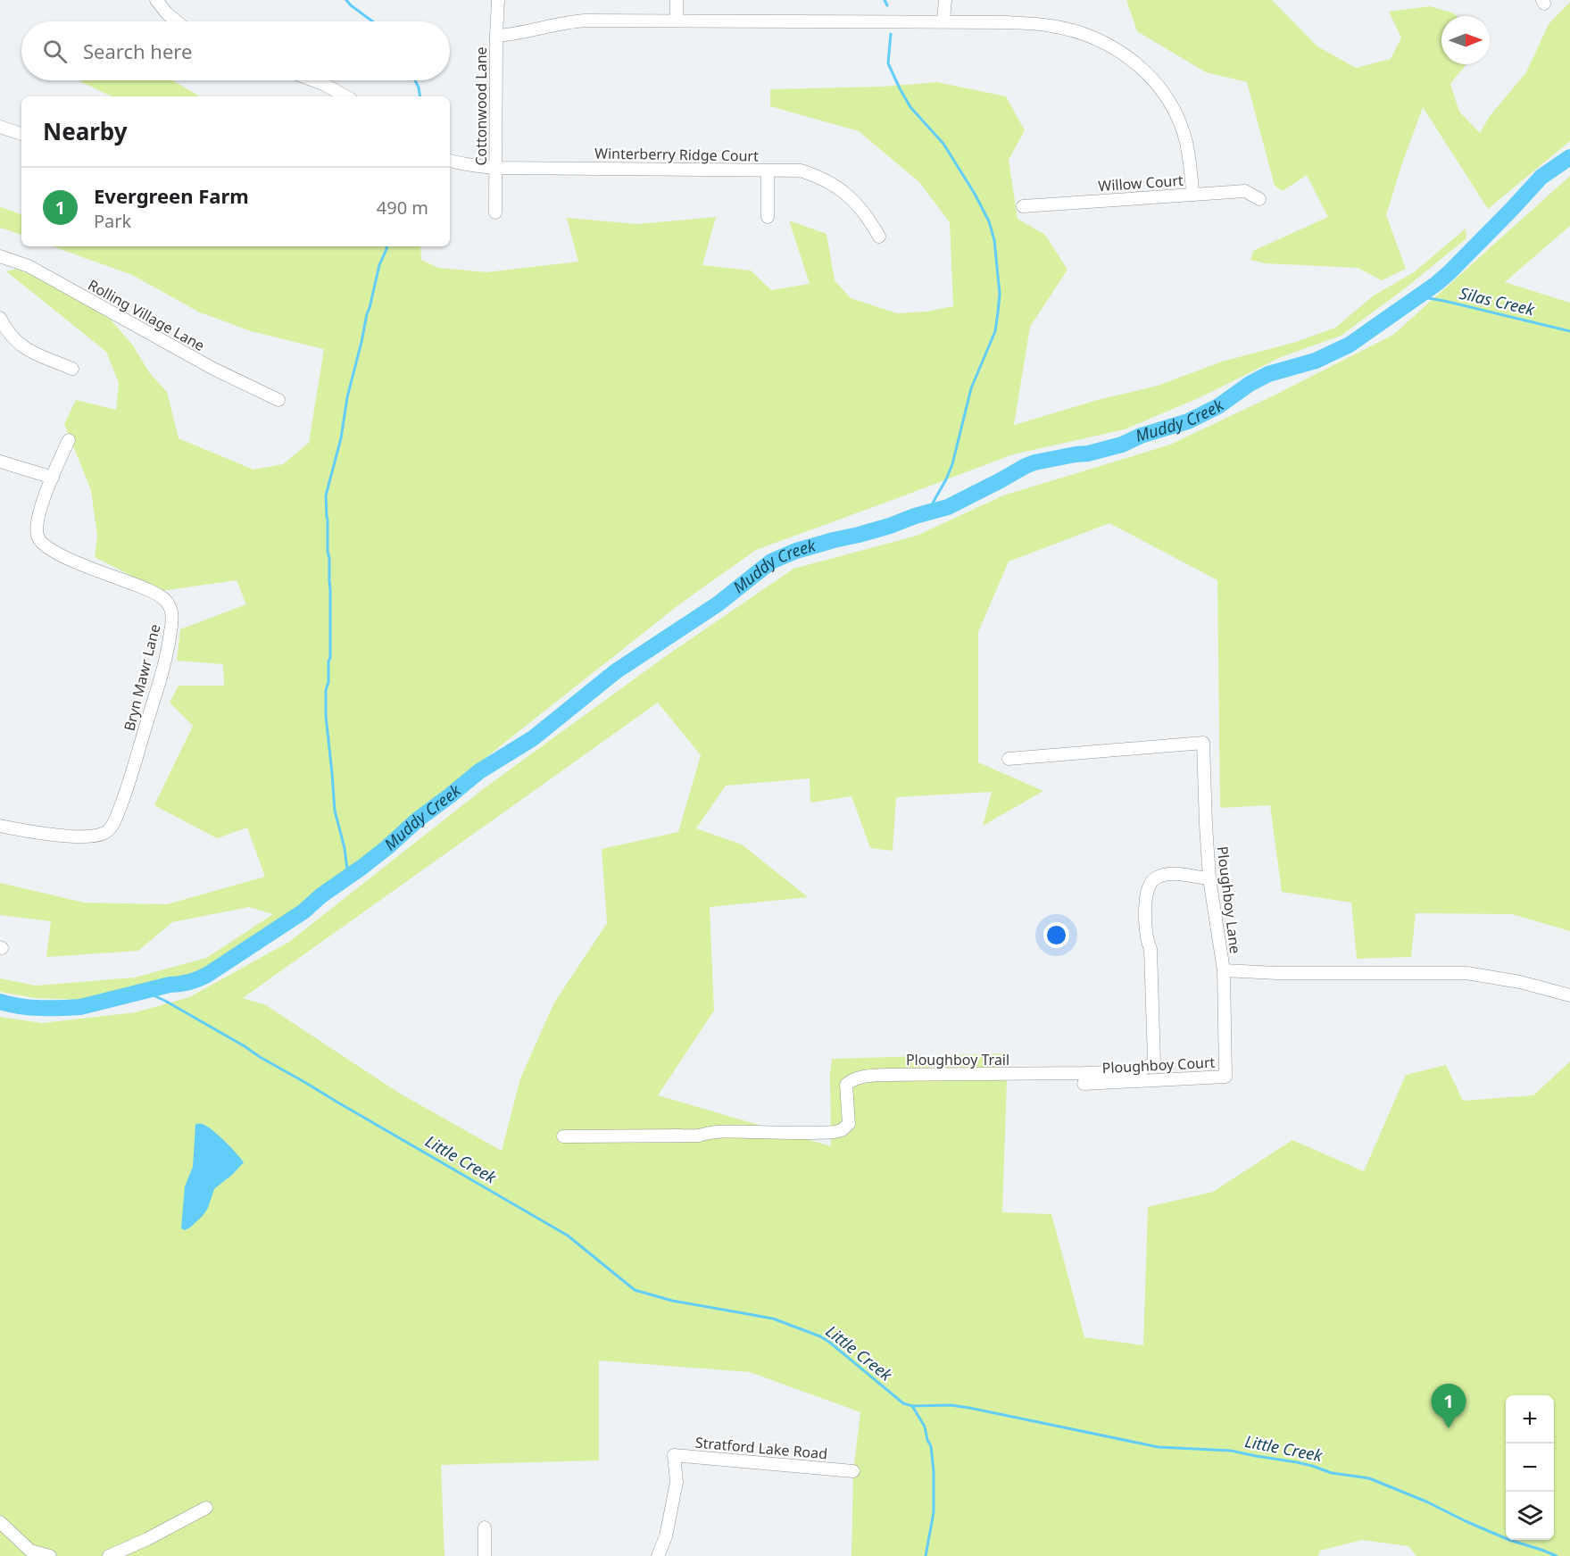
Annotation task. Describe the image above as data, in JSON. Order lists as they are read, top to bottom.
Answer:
{
  "streets": {
    "street": [
      "Cottonwood Lane",
      "Winterberry Ridge Court",
      "Willow Court",
      "Rolling Village Lane",
      "Bryn Mawr Lane",
      "Ploughboy Lane",
      "Ploughboy Trail",
      "Ploughboy Court",
      "Stratford Lake Road"
    ]
  },
  "crossings": [
    ["Cottonwood Lane", "Winterberry Ridge Court"],
    ["Ploughboy Lane", "Ploughboy Trail"],
    ["Ploughboy Lane", "Ploughboy Court"]
  ],
  "water": ["Silas Creek", "Muddy Creek", "Little Creek"],
  "north": "right",
  "page": {
    "search": "Search here",
    "heading": "Nearby",
    "list": [
      {
        "mark": "1",
        "name": "Evergreen Farm",
        "note": "Park",
        "value": "490 m"
      }
    ],
    "pins": "1",
    "map_buttons": ["+", "−"]
  }
}
